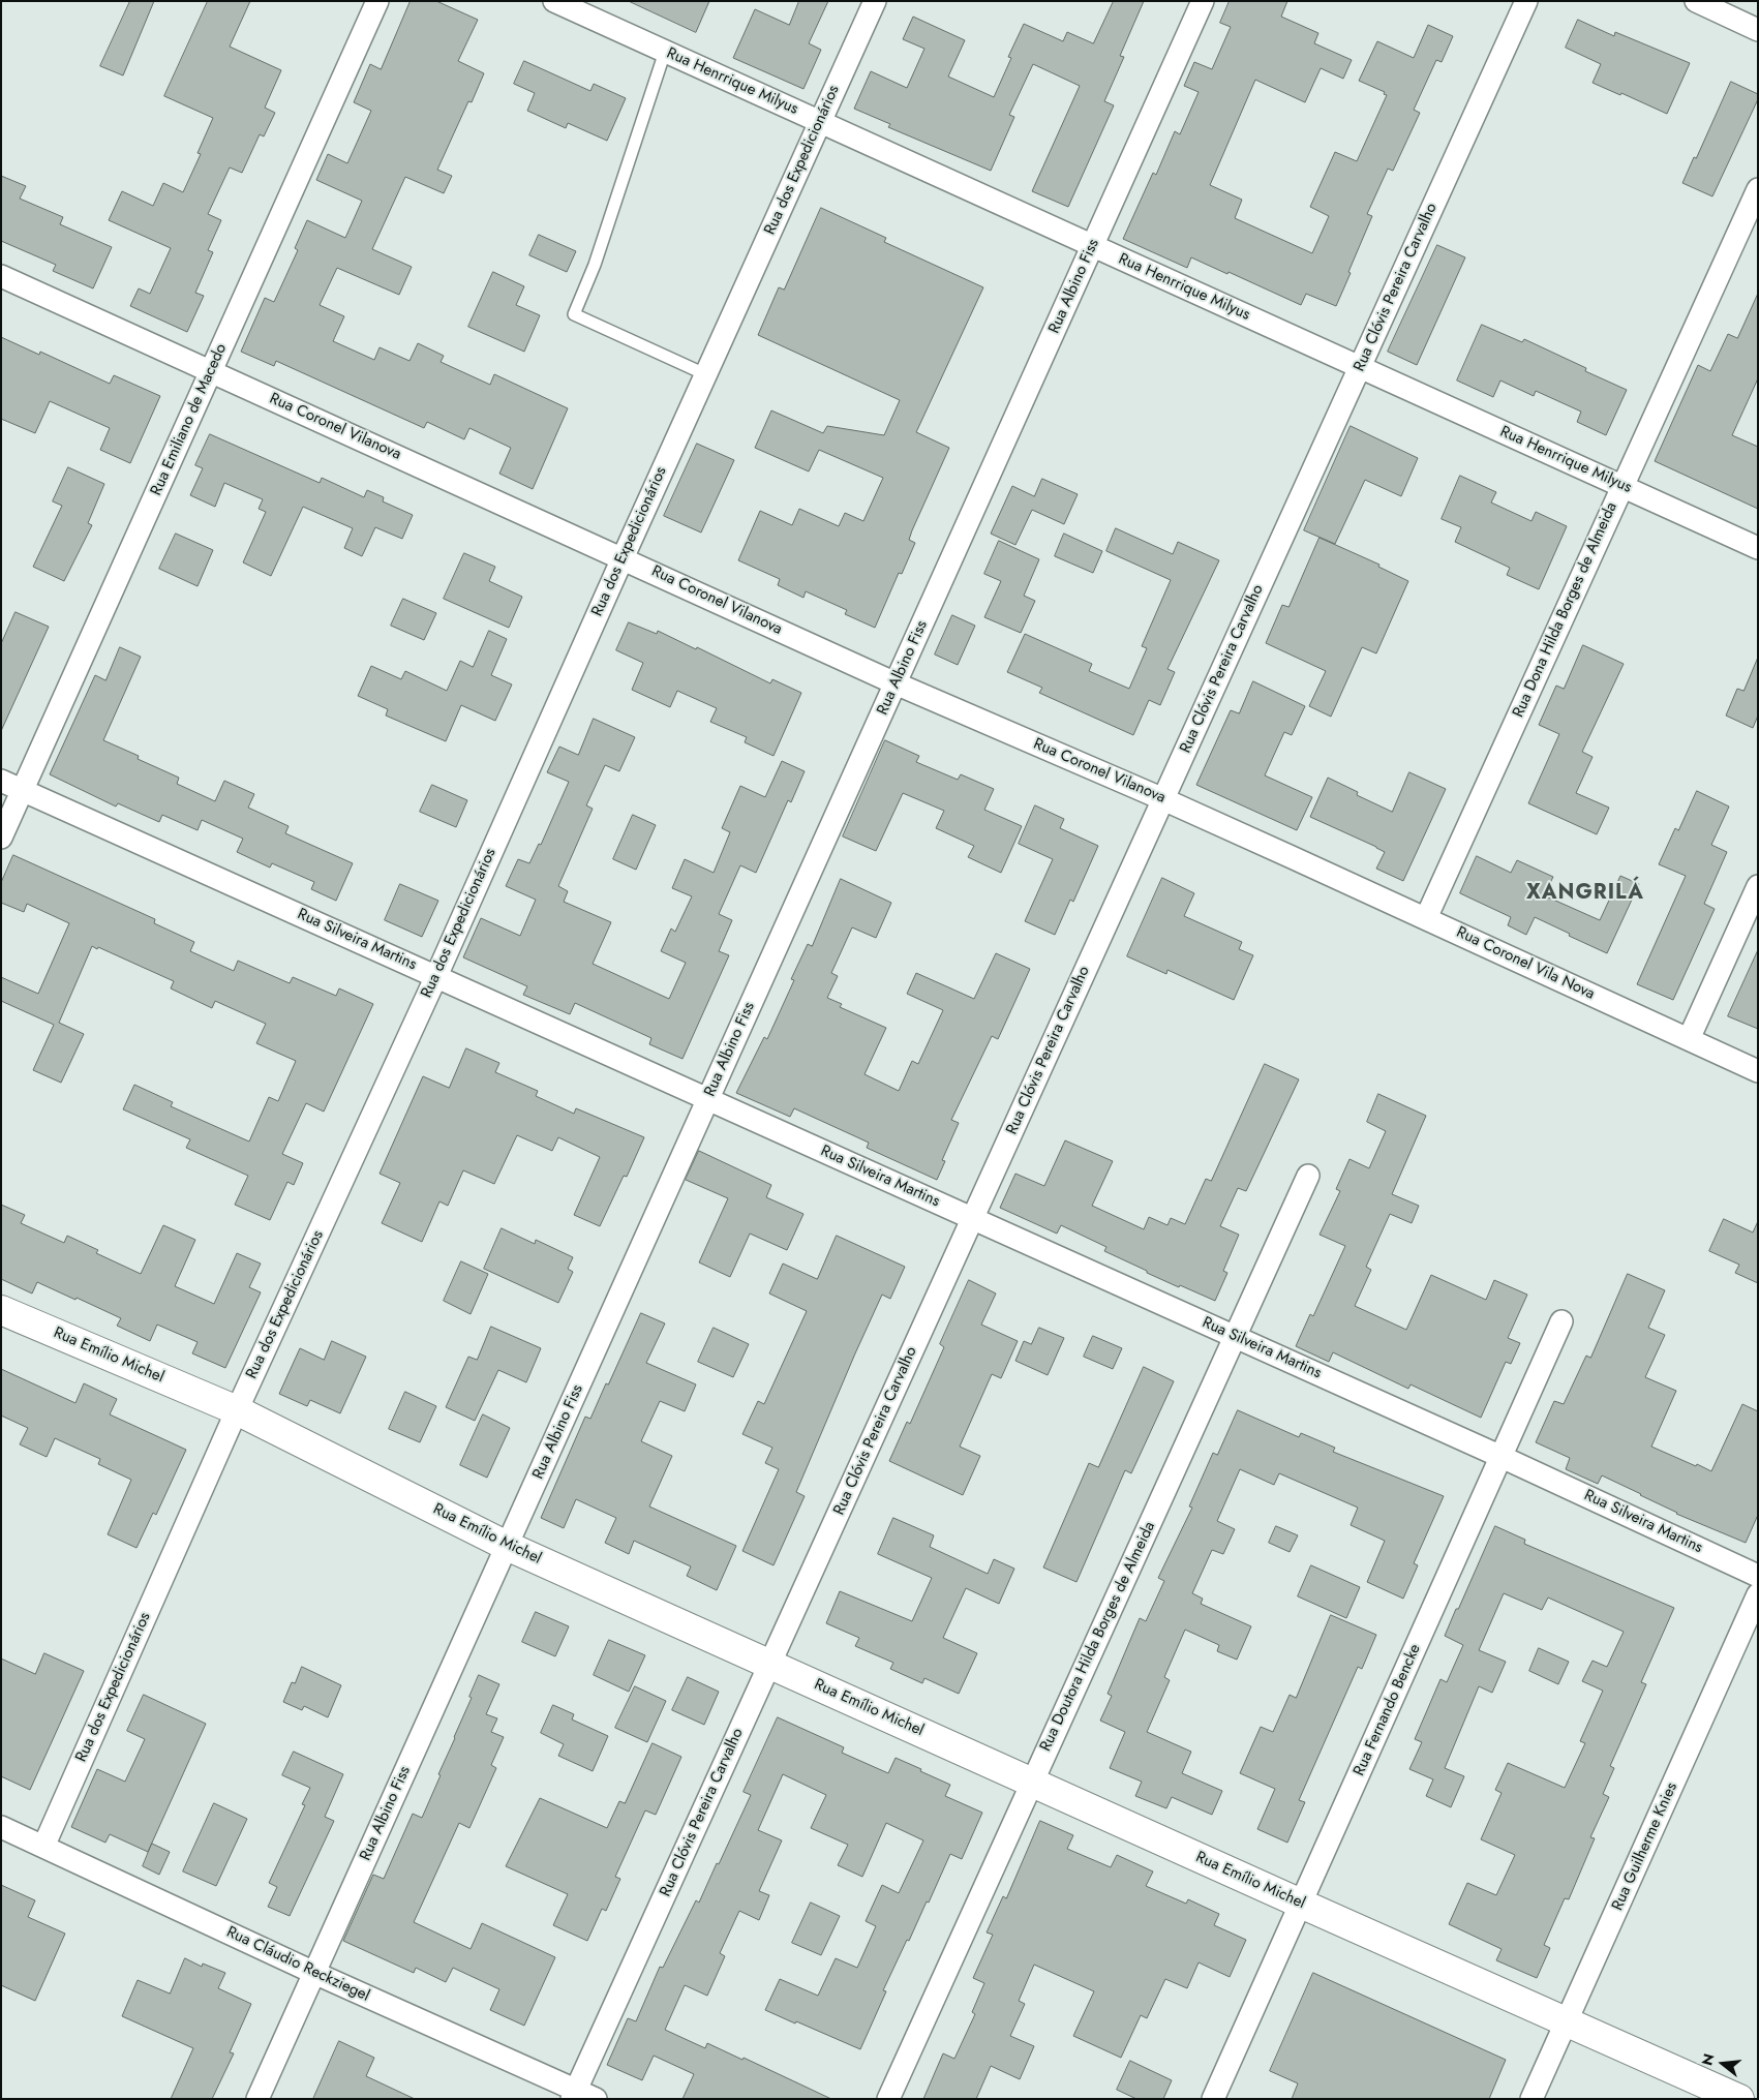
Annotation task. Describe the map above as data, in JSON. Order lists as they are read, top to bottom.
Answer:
{
  "streets": {
    "street": [
      "Rua Henrrique Milyus",
      "Rua dos Expedicionários",
      "Rua Albino Fiss",
      "Rua Clóvis Pereira Carvalho",
      "Rua Emiliano de Macedo",
      "Rua Coronel Vilanova",
      "Rua Dona Hilda Borges de Almeida",
      "Rua Silveira Martins",
      "Rua Coronel Vila Nova",
      "Rua Emílio Michel",
      "Rua Doutora Hilda Borges de Almeida",
      "Rua Fernando Bencke",
      "Rua Guilherme Knies",
      "Rua Cláudio Reckziegel"
    ]
  },
  "crossings": [
    ["Rua Henrrique Milyus", "Rua dos Expedicionários"],
    ["Rua Henrrique Milyus", "Rua Albino Fiss"],
    ["Rua Henrrique Milyus", "Rua Clóvis Pereira Carvalho"],
    ["Rua Henrrique Milyus", "Rua Dona Hilda Borges de Almeida"],
    ["Rua dos Expedicionários", "Rua Coronel Vilanova"],
    ["Rua dos Expedicionários", "Rua Silveira Martins"],
    ["Rua dos Expedicionários", "Rua Emílio Michel"],
    ["Rua dos Expedicionários", "Rua Cláudio Reckziegel"],
    ["Rua Albino Fiss", "Rua Coronel Vilanova"],
    ["Rua Albino Fiss", "Rua Silveira Martins"],
    ["Rua Albino Fiss", "Rua Emílio Michel"],
    ["Rua Albino Fiss", "Rua Cláudio Reckziegel"],
    ["Rua Clóvis Pereira Carvalho", "Rua Coronel Vilanova"],
    ["Rua Clóvis Pereira Carvalho", "Rua Silveira Martins"],
    ["Rua Clóvis Pereira Carvalho", "Rua Emílio Michel"],
    ["Rua Clóvis Pereira Carvalho", "Rua Cláudio Reckziegel"],
    ["Rua Emiliano de Macedo", "Rua Coronel Vilanova"],
    ["Rua Emiliano de Macedo", "Rua Silveira Martins"],
    ["Rua Coronel Vilanova", "Rua Coronel Vila Nova"],
    ["Rua Dona Hilda Borges de Almeida", "Rua Coronel Vila Nova"],
    ["Rua Silveira Martins", "Rua Doutora Hilda Borges de Almeida"],
    ["Rua Silveira Martins", "Rua Fernando Bencke"],
    ["Rua Emílio Michel", "Rua Doutora Hilda Borges de Almeida"],
    ["Rua Emílio Michel", "Rua Fernando Bencke"],
    ["Rua Emílio Michel", "Rua Guilherme Knies"]
  ],
  "districts": ["XANGRILÁ"],
  "north": "left"
}
